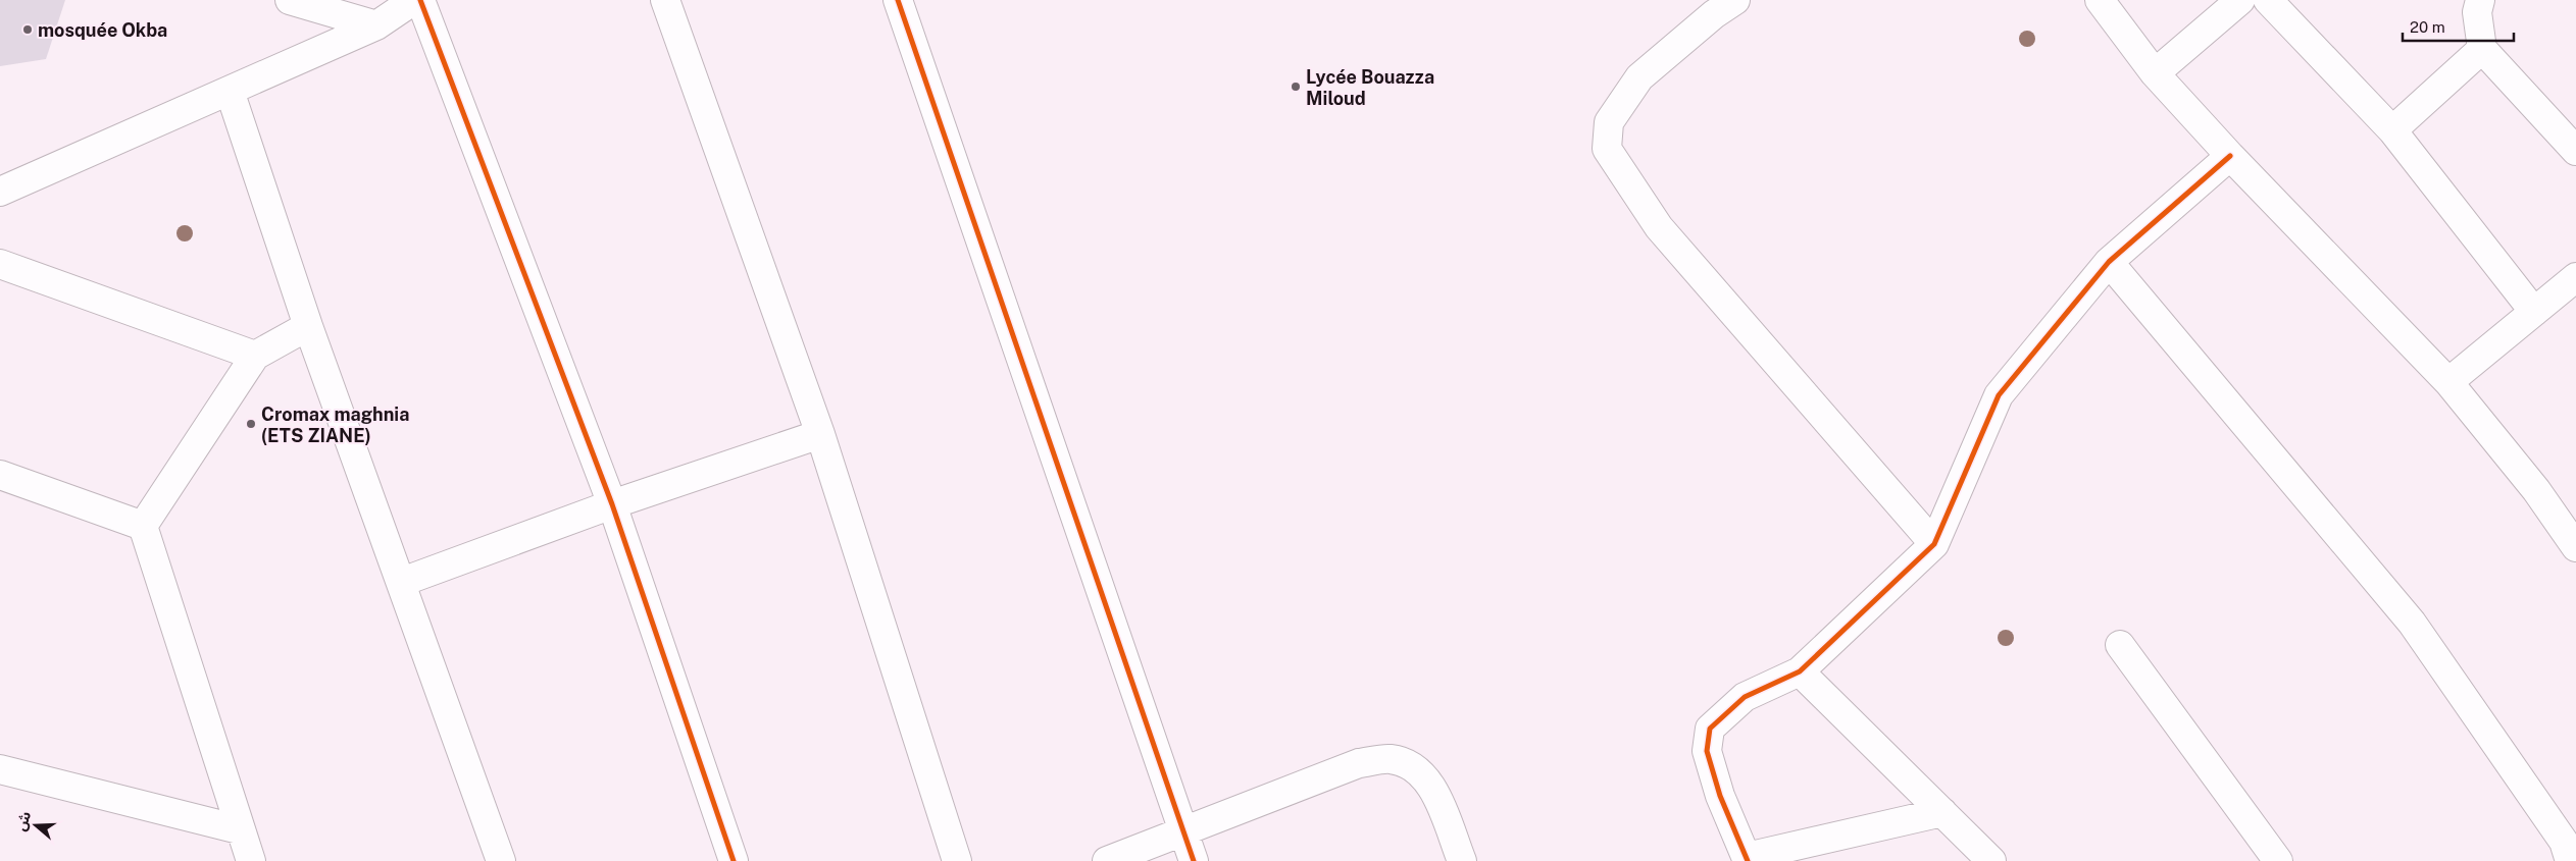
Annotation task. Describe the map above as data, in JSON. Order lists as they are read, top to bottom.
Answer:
{
  "places": ["mosquée Okba", "Lycée Bouazza Miloud", "Cromax maghnia (ETS ZIANE)"],
  "scale_bar": "20 m",
  "north": "left"
}
